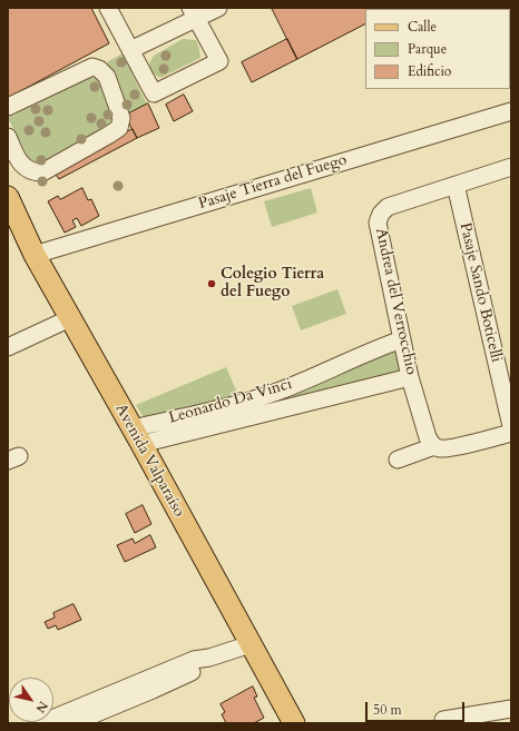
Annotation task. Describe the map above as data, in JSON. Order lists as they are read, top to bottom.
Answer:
{
  "streets": {
    "main road": ["Avenida Valparaíso"],
    "street": [
      "Pasaje Tierra del Fuego",
      "Pasaje Sando Boticelli",
      "Andrea del Verrocchio",
      "Leonardo Da Vinci"
    ]
  },
  "crossings": [
    ["Pasaje Tierra del Fuego", "Avenida Valparaíso"],
    ["Pasaje Sando Boticelli", "Andrea del Verrocchio"],
    ["Andrea del Verrocchio", "Leonardo Da Vinci"],
    ["Leonardo Da Vinci", "Avenida Valparaíso"]
  ],
  "places": ["Colegio Tierra del Fuego"],
  "legend": ["Calle", "Parque", "Edificio"],
  "scale_bar": "50 m",
  "north": "bottom right"
}
